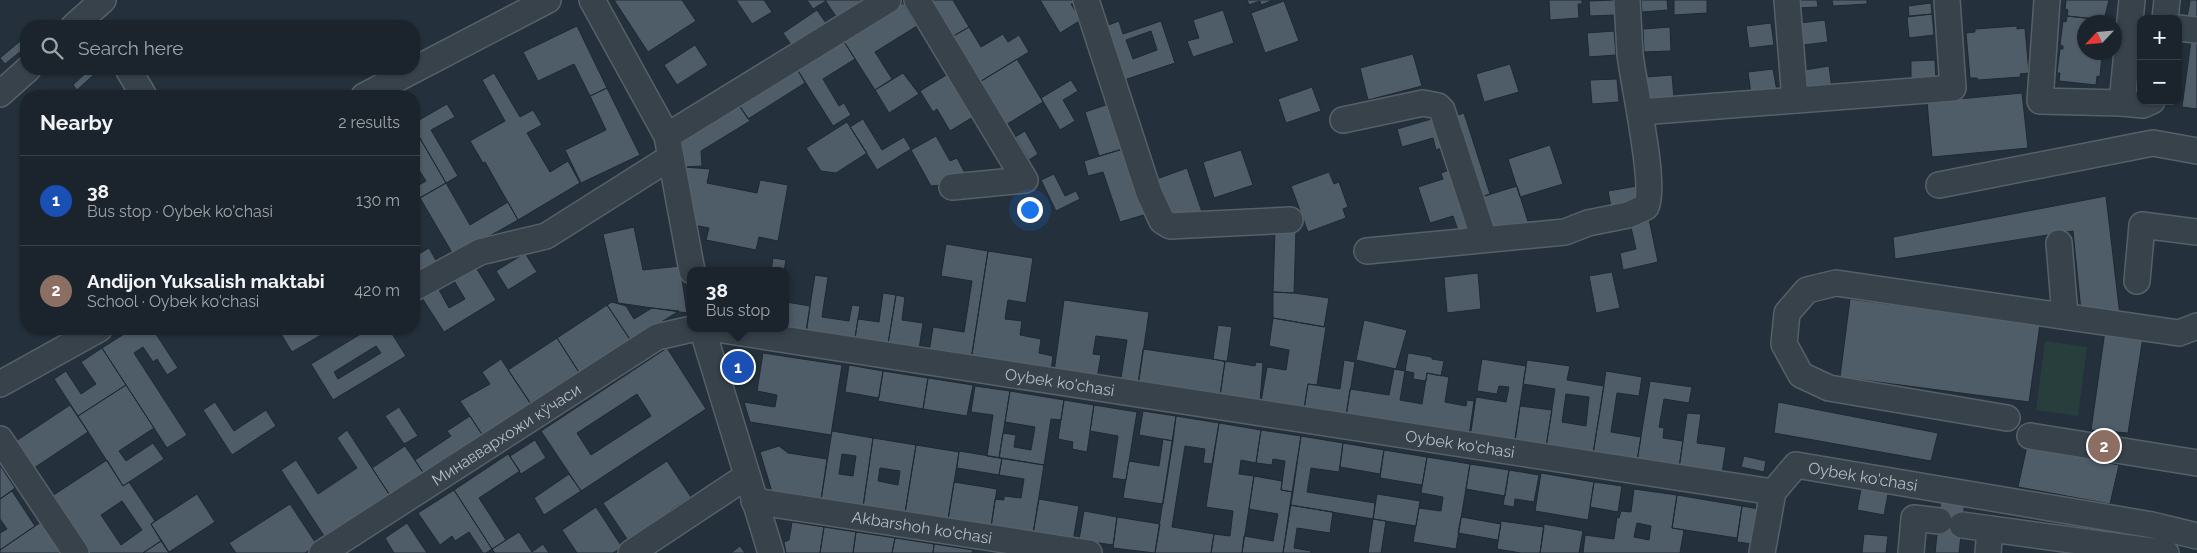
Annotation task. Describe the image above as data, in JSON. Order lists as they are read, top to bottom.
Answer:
{
  "streets": {
    "street": ["Oybek ko'chasi", "Минаввархожи кўчаси", "Akbarshoh ko'chasi"]
  },
  "north": "bottom left",
  "page": {
    "map_buttons": ["+", "−"],
    "search": "Search here",
    "heading": ["Nearby", "2 results"],
    "list": [
      {
        "mark": "1",
        "name": "38",
        "note": "Bus stop · Oybek ko'chasi",
        "value": "130 m"
      },
      {
        "mark": "2",
        "name": "Andijon Yuksalish maktabi",
        "note": "School · Oybek ko'chasi",
        "value": "420 m"
      }
    ],
    "popup": ["38", "Bus stop"],
    "pins": ["1", "2"]
  }
}
